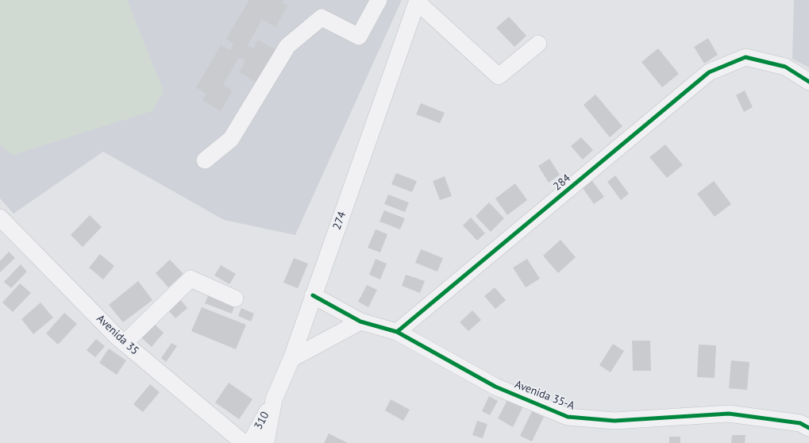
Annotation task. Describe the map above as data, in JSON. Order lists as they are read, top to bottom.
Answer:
{
  "streets": {
    "street": [
      "284",
      "274",
      "Avenida 35",
      "Avenida 35-A",
      "310"
    ]
  },
  "crossings": [
    ["284", "Avenida 35-A"],
    ["274", "Avenida 35-A"],
    ["274", "310"]
  ]
}
